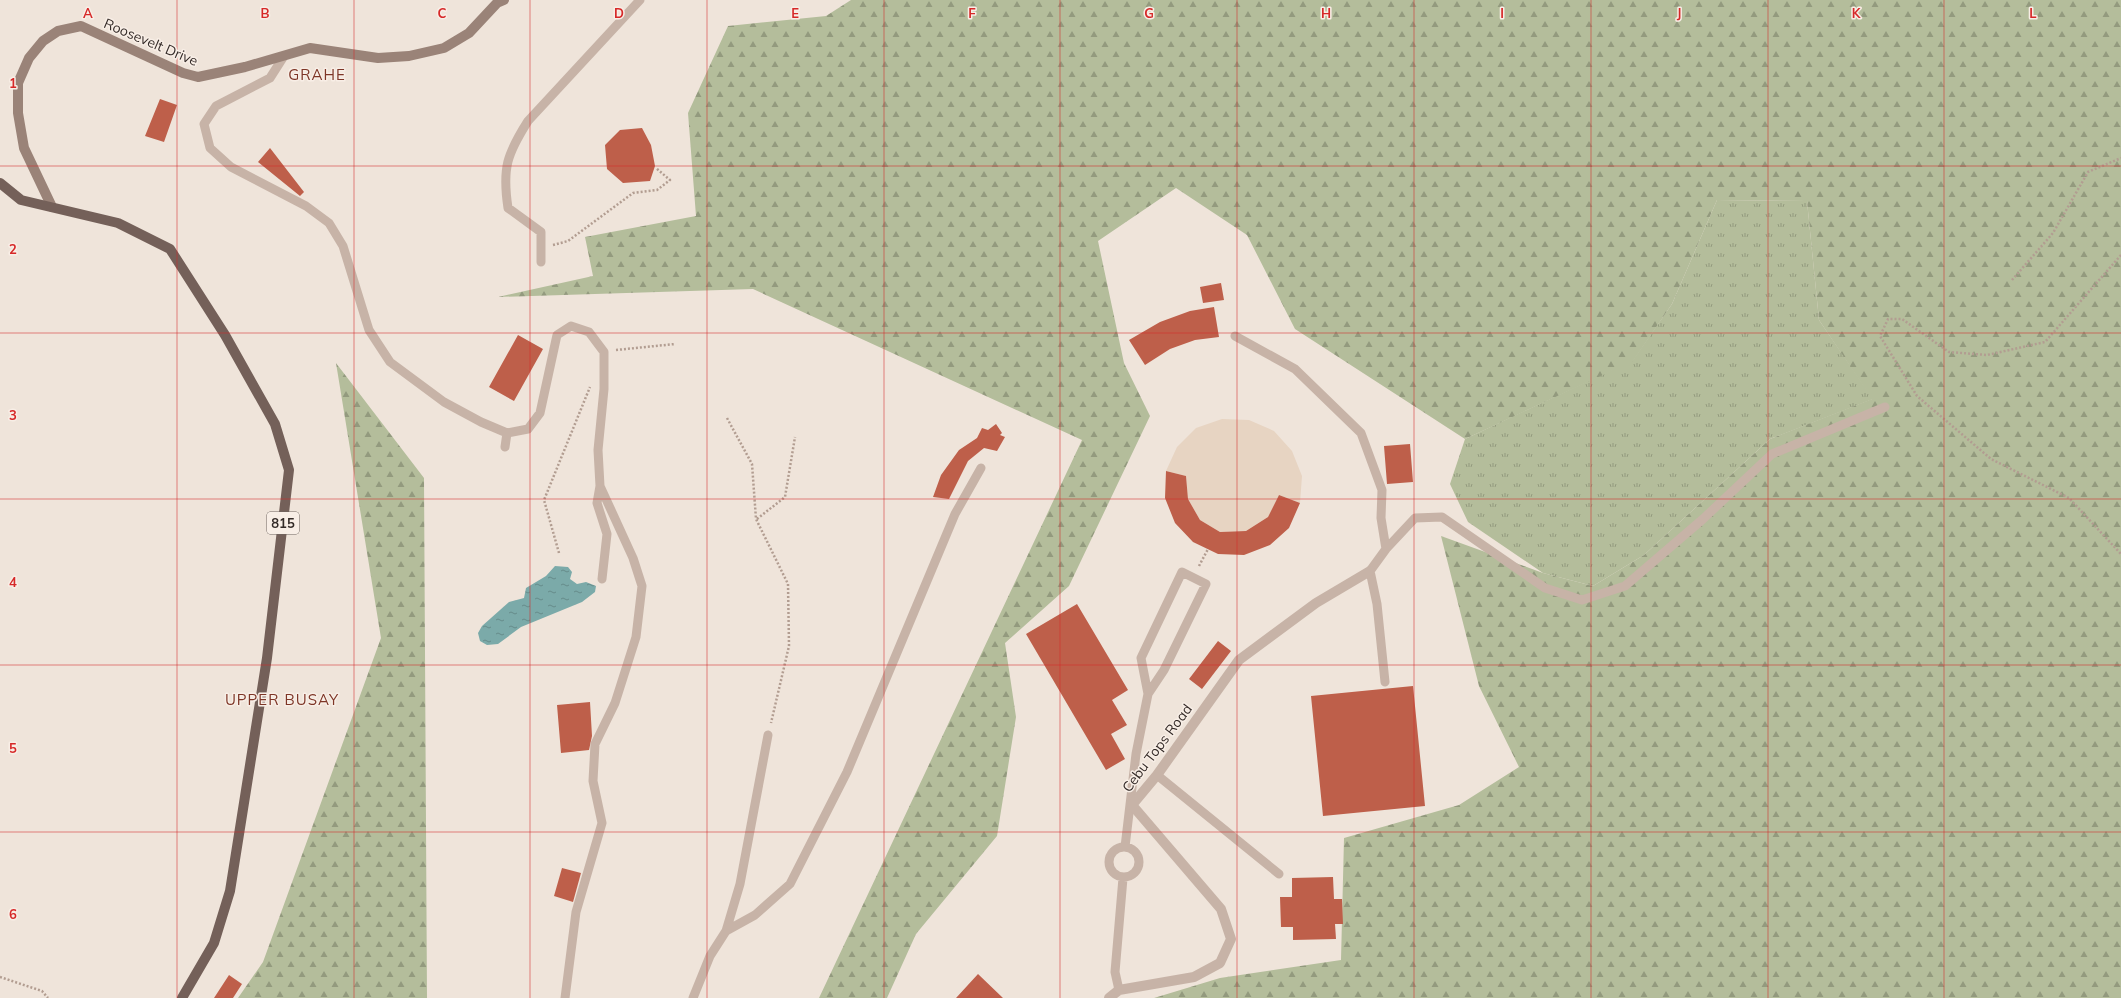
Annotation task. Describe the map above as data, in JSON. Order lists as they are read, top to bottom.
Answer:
{
  "streets": {
    "main road": ["815"],
    "street": ["Roosevelt Drive", "Cebu Tops Road"]
  },
  "crossings": [
    ["Roosevelt Drive", "815"]
  ],
  "districts": ["GRAHE", "UPPER BUSAY"],
  "grid": {
    "columns": [
      "A",
      "B",
      "C",
      "D",
      "E",
      "F",
      "G",
      "H",
      "I",
      "J",
      "K",
      "L"
    ],
    "rows": [
      "1",
      "2",
      "3",
      "4",
      "5",
      "6"
    ]
  }
}
